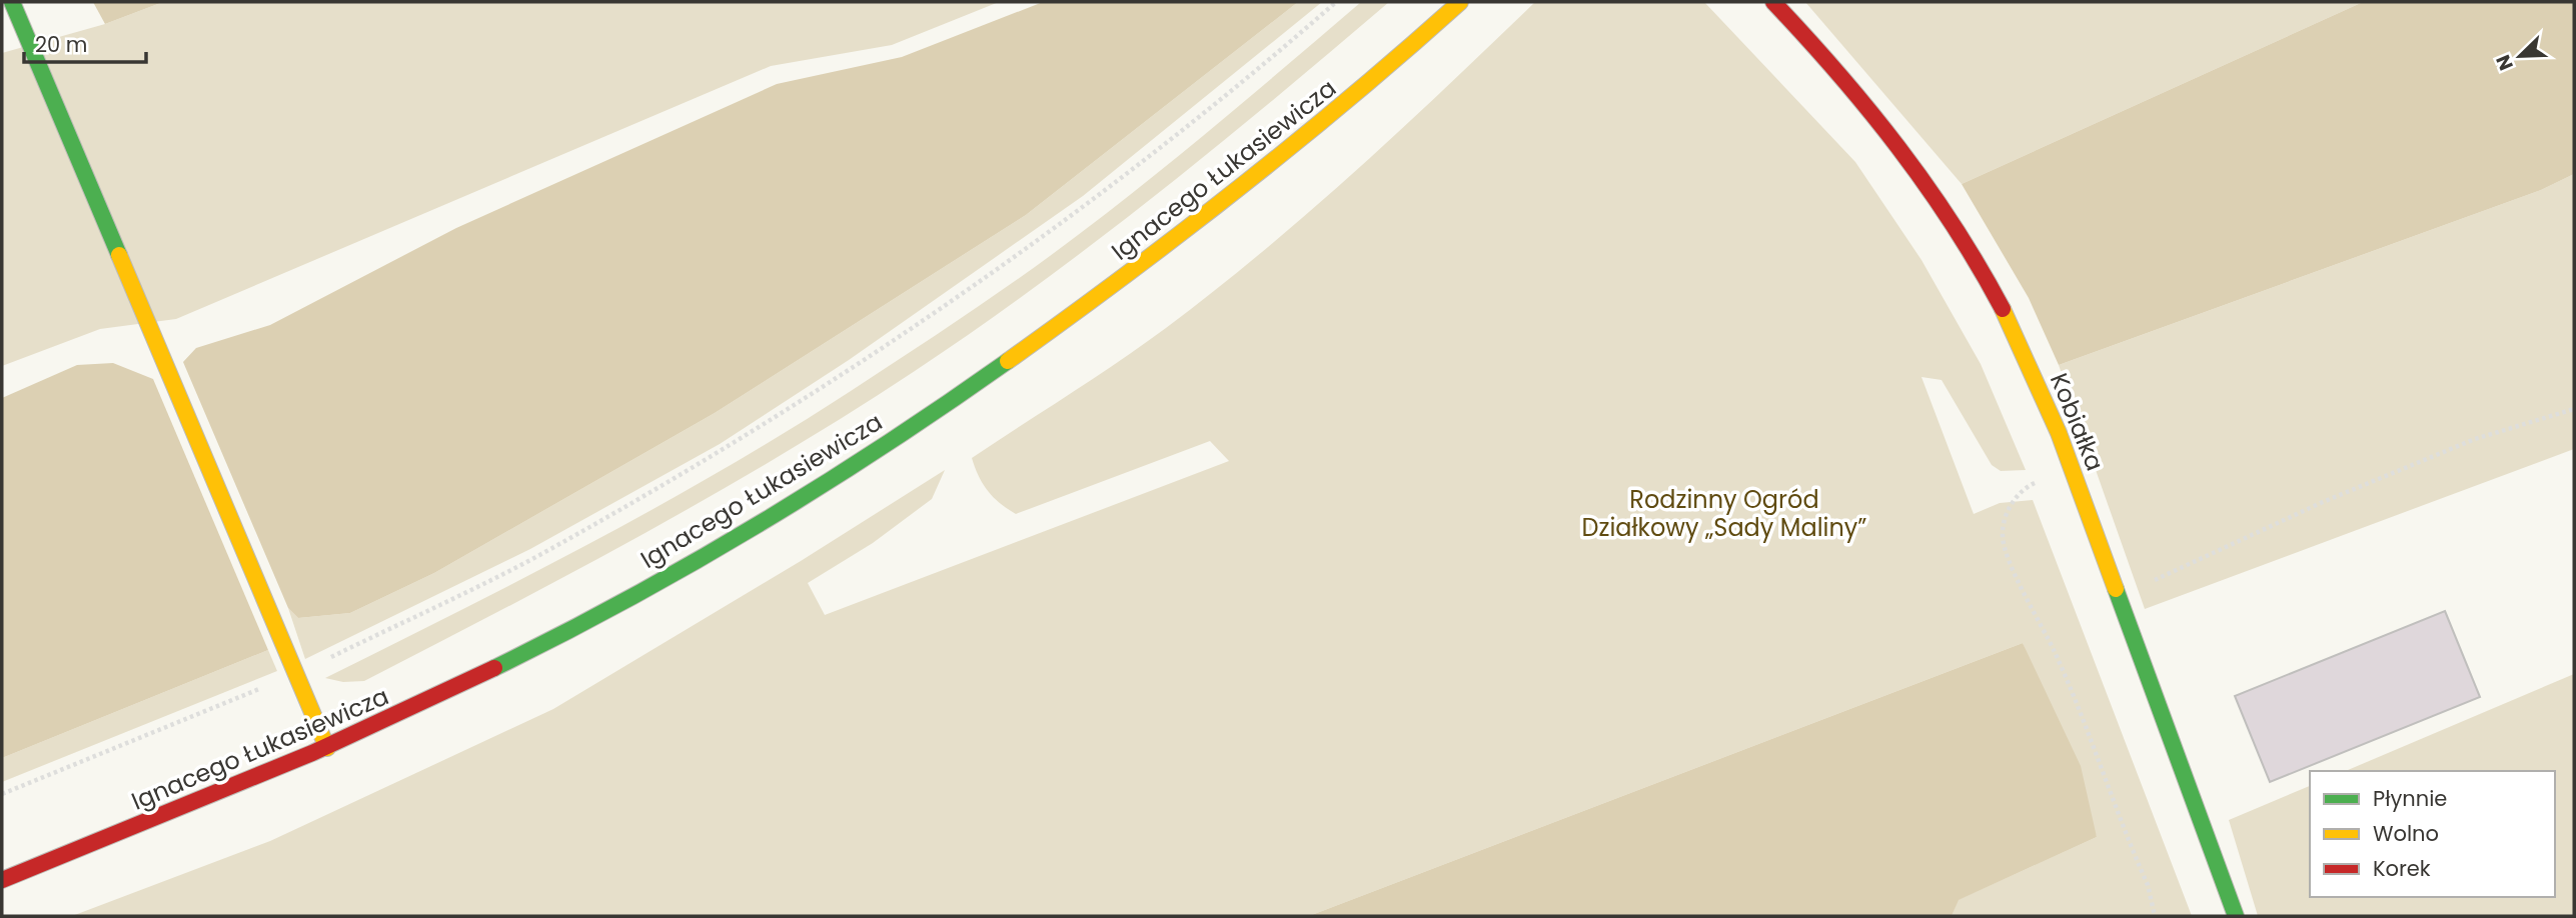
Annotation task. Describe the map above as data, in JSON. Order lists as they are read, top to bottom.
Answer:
{
  "streets": {
    "street": ["Ignacego Łukasiewicza", "Kobiałka"]
  },
  "parks": ["Rodzinny Ogród Działkowy „Sady Maliny”"],
  "legend": ["Płynnie", "Wolno", "Korek"],
  "scale_bar": "20 m",
  "north": "bottom left"
}
